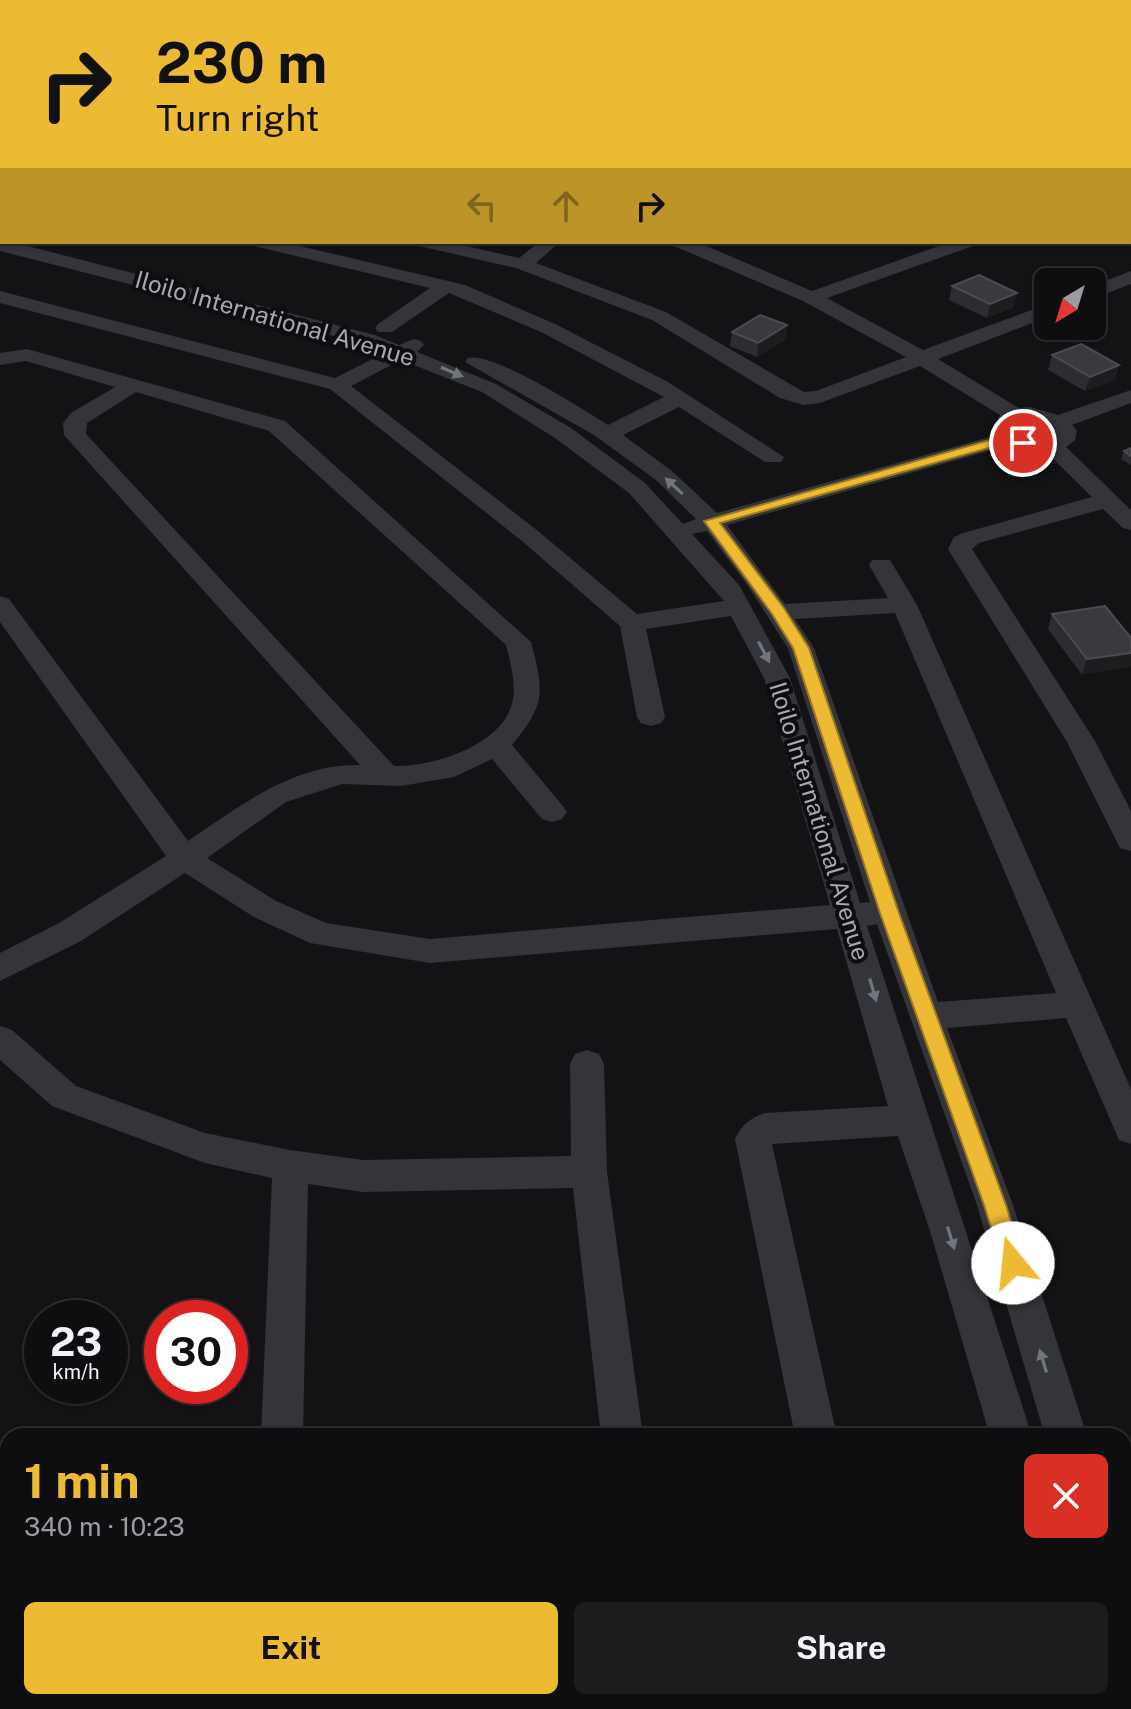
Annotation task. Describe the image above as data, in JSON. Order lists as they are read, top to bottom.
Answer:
{
  "streets": {
    "street": ["Iloilo International Avenue"]
  },
  "north": "bottom left",
  "page": {
    "turn": ["230 m", "Turn right"],
    "speed": "23 km/h",
    "limit": "30",
    "heading": ["1 min", "340 m · 10:23"],
    "buttons": ["Exit", "Share"]
  }
}
